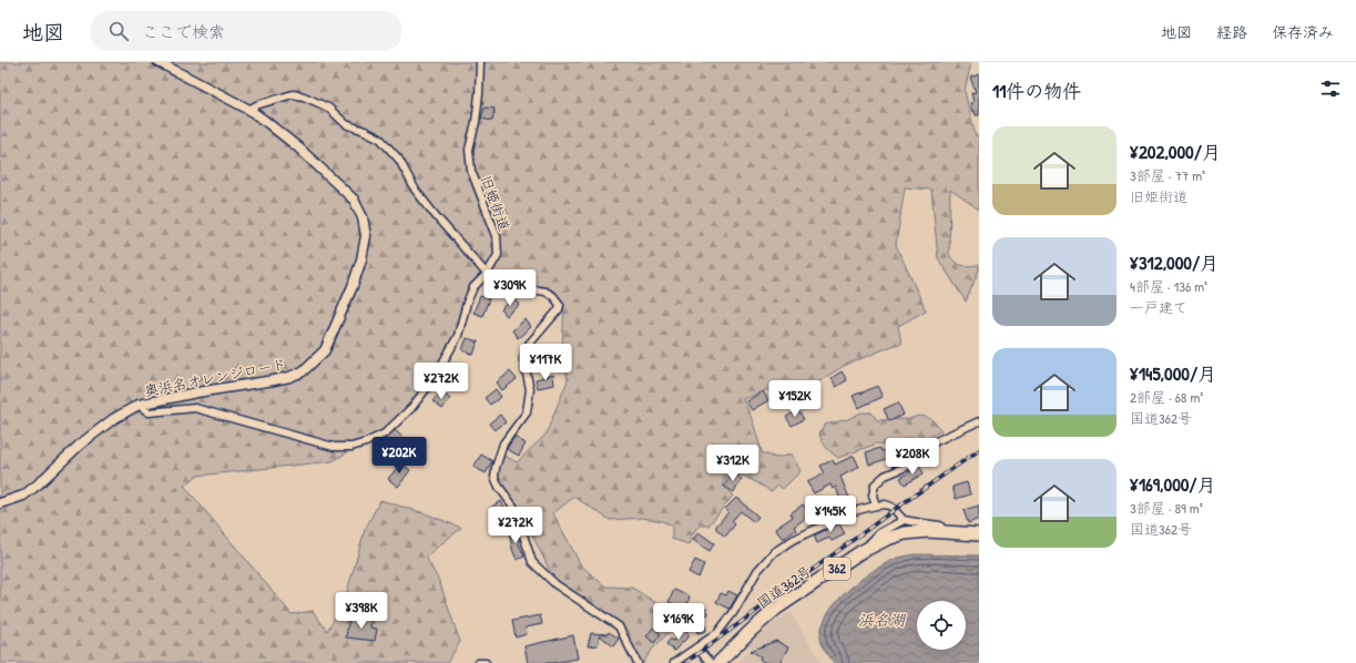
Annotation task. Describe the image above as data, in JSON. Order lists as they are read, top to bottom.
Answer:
{
  "streets": {
    "highway": ["362", "国道362号"],
    "street": ["旧姫街道", "奥浜名オレンジロード"]
  },
  "crossings": [
    ["旧姫街道", "奥浜名オレンジロード"]
  ],
  "water": ["浜名湖"],
  "page": {
    "header": "地図",
    "search": "ここで検索",
    "nav": ["地図", "経路", "保存済み"],
    "heading": "11件の物件",
    "list": [
      {
        "name": "¥202,000/月",
        "note": "3部屋 · 77 m² · 旧姫街道"
      },
      {
        "name": "¥312,000/月",
        "note": "4部屋 · 136 m² · 一戸建て"
      },
      {
        "name": "¥145,000/月",
        "note": "2部屋 · 68 m² · 国道362号"
      },
      {
        "name": "¥169,000/月",
        "note": "3部屋 · 89 m² · 国道362号"
      }
    ],
    "price": [
      "¥309K",
      "¥117K",
      "¥272K",
      "¥152K",
      "¥202K",
      "¥208K",
      "¥312K",
      "¥145K",
      "¥272K",
      "¥398K",
      "¥169K"
    ]
  }
}
